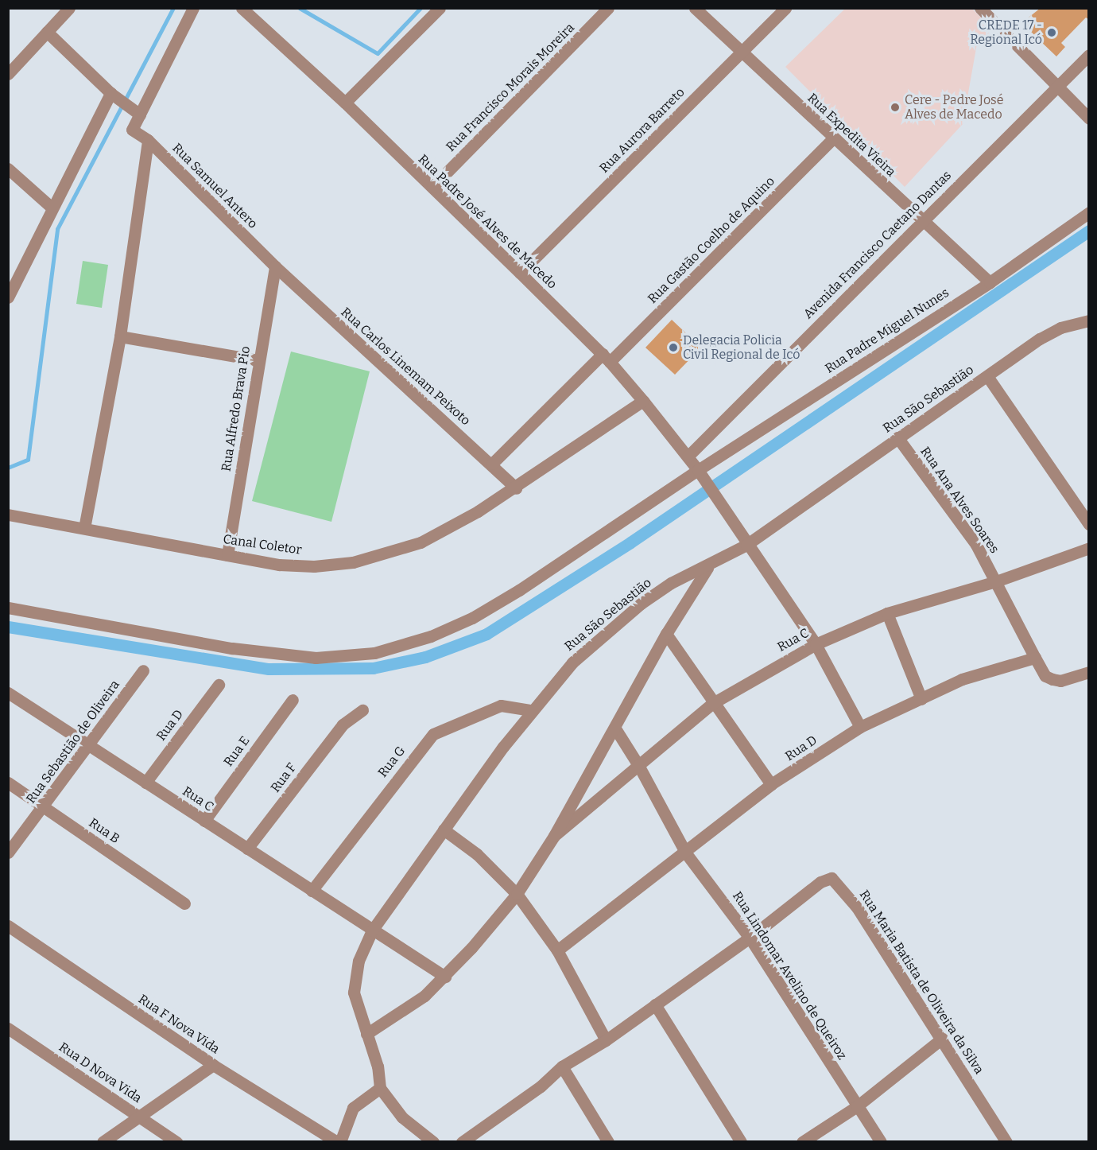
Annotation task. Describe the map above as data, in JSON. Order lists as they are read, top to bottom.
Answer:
{
  "streets": {
    "street": [
      "Rua Francisco Morais Moreira",
      "Rua Aurora Barreto",
      "Rua Expedita Vieira",
      "Rua Samuel Antero",
      "Rua Padre José Alves de Macedo",
      "Rua Gastão Coelho de Aquino",
      "Avenida Francisco Caetano Dantas",
      "Rua Padre Miguel Nunes",
      "Rua Carlos Linemam Peixoto",
      "Rua São Sebastião",
      "Rua Alfredo Brava Pio",
      "Rua Ana Alves Soares",
      "Canal Coletor",
      "Rua C",
      "Rua D",
      "Rua Sebastião de Oliveira",
      "Rua E",
      "Rua G",
      "Rua F",
      "Rua B",
      "Rua Lindomar Avelino de Queiroz",
      "Rua Maria Batista de Oliveira da Silva",
      "Rua F Nova Vida",
      "Rua D Nova Vida"
    ]
  },
  "crossings": [
    ["Rua Francisco Morais Moreira", "Rua Padre José Alves de Macedo"],
    ["Rua Aurora Barreto", "Rua Expedita Vieira"],
    ["Rua Aurora Barreto", "Rua Padre José Alves de Macedo"],
    ["Rua Expedita Vieira", "Rua Gastão Coelho de Aquino"],
    ["Rua Expedita Vieira", "Avenida Francisco Caetano Dantas"],
    ["Rua Expedita Vieira", "Rua Padre Miguel Nunes"],
    ["Rua Samuel Antero", "Rua Carlos Linemam Peixoto"],
    ["Rua Samuel Antero", "Rua Alfredo Brava Pio"],
    ["Rua Padre José Alves de Macedo", "Rua Gastão Coelho de Aquino"],
    ["Rua Padre José Alves de Macedo", "Avenida Francisco Caetano Dantas"],
    ["Rua Padre José Alves de Macedo", "Rua Padre Miguel Nunes"],
    ["Rua Padre José Alves de Macedo", "Rua São Sebastião"],
    ["Rua Padre José Alves de Macedo", "Canal Coletor"],
    ["Rua Padre José Alves de Macedo", "Rua C"],
    ["Rua Padre José Alves de Macedo", "Rua D"],
    ["Rua Gastão Coelho de Aquino", "Rua Carlos Linemam Peixoto"],
    ["Rua Carlos Linemam Peixoto", "Rua Alfredo Brava Pio"],
    ["Rua Carlos Linemam Peixoto", "Canal Coletor"],
    ["Rua São Sebastião", "Rua Ana Alves Soares"],
    ["Rua São Sebastião", "Rua C"],
    ["Rua São Sebastião", "Rua G"],
    ["Rua Alfredo Brava Pio", "Canal Coletor"],
    ["Rua Ana Alves Soares", "Rua C"],
    ["Rua Ana Alves Soares", "Rua D"],
    ["Rua C", "Rua D"],
    ["Rua C", "Rua Sebastião de Oliveira"],
    ["Rua C", "Rua E"],
    ["Rua C", "Rua G"],
    ["Rua C", "Rua F"],
    ["Rua C", "Rua Lindomar Avelino de Queiroz"],
    ["Rua D", "Rua Lindomar Avelino de Queiroz"],
    ["Rua Sebastião de Oliveira", "Rua B"],
    ["Rua Lindomar Avelino de Queiroz", "Rua Maria Batista de Oliveira da Silva"]
  ],
  "places": ["CREDE 17 - Regional Icó", "Cere - Padre José Alves de Macedo", "Delegacia Policia Civil Regional de Icó"]
}
